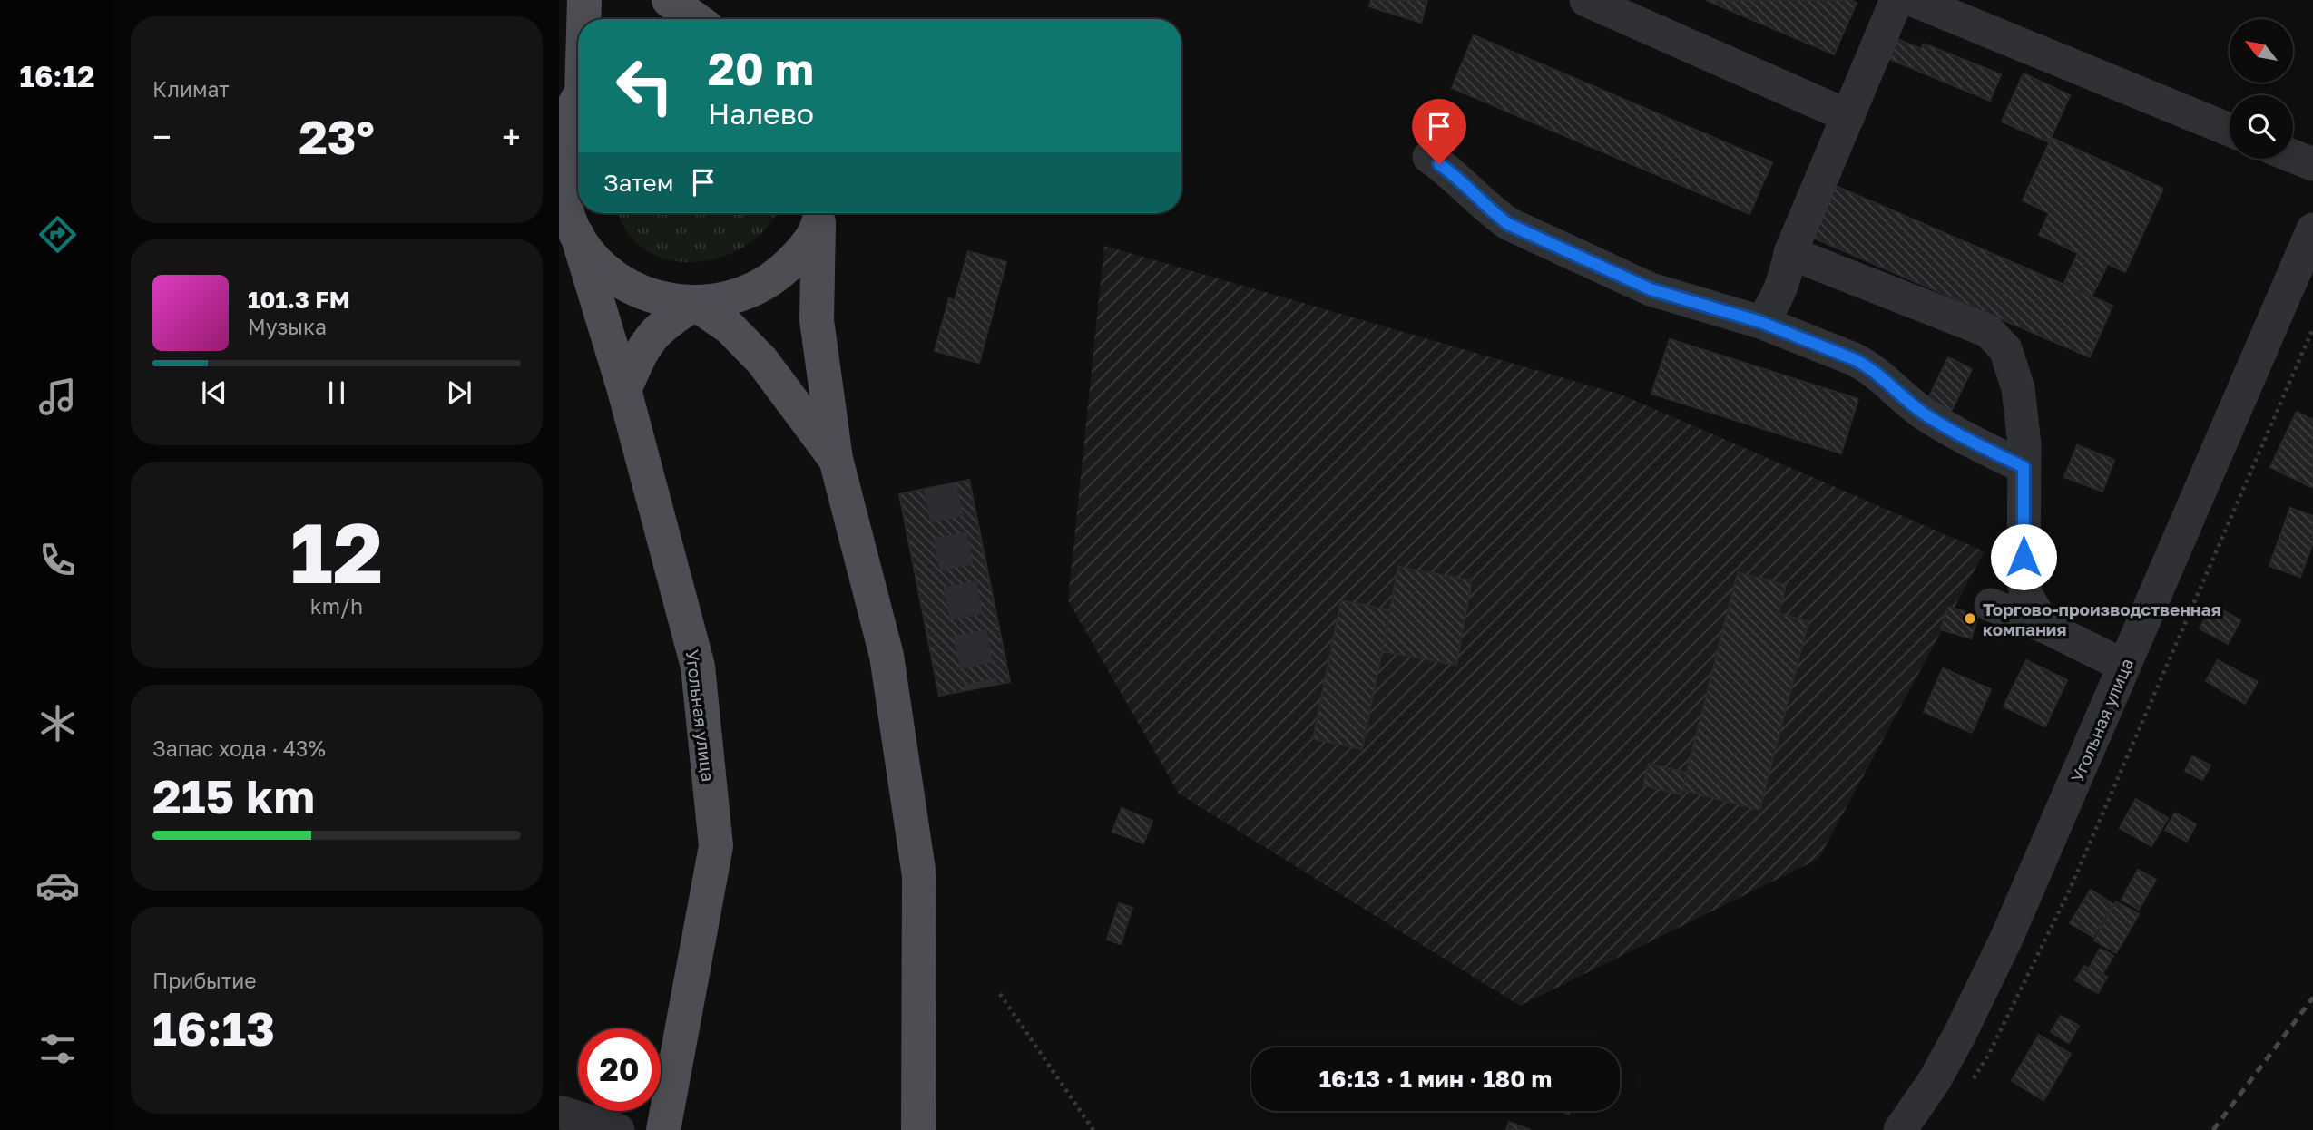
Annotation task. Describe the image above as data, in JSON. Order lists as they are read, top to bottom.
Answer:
{
  "streets": {
    "main road": ["Угольная улица"]
  },
  "places": ["Торгово-производственная компания"],
  "north": "top left",
  "page": {
    "tabs": "16:12",
    "tile": [
      "Климат",
      ["12", "km/h"],
      ["Запас хода · 43%", "215 km"],
      ["Прибытие", "16:13"]
    ],
    "turn": ["20 m", "Налево"],
    "heat": ["−", "23°", "+"],
    "then": "Затем",
    "song": ["101.3 FM", "Музыка"],
    "limit": "20",
    "trip": "16:13 · 1 мин · 180 m"
  }
}
